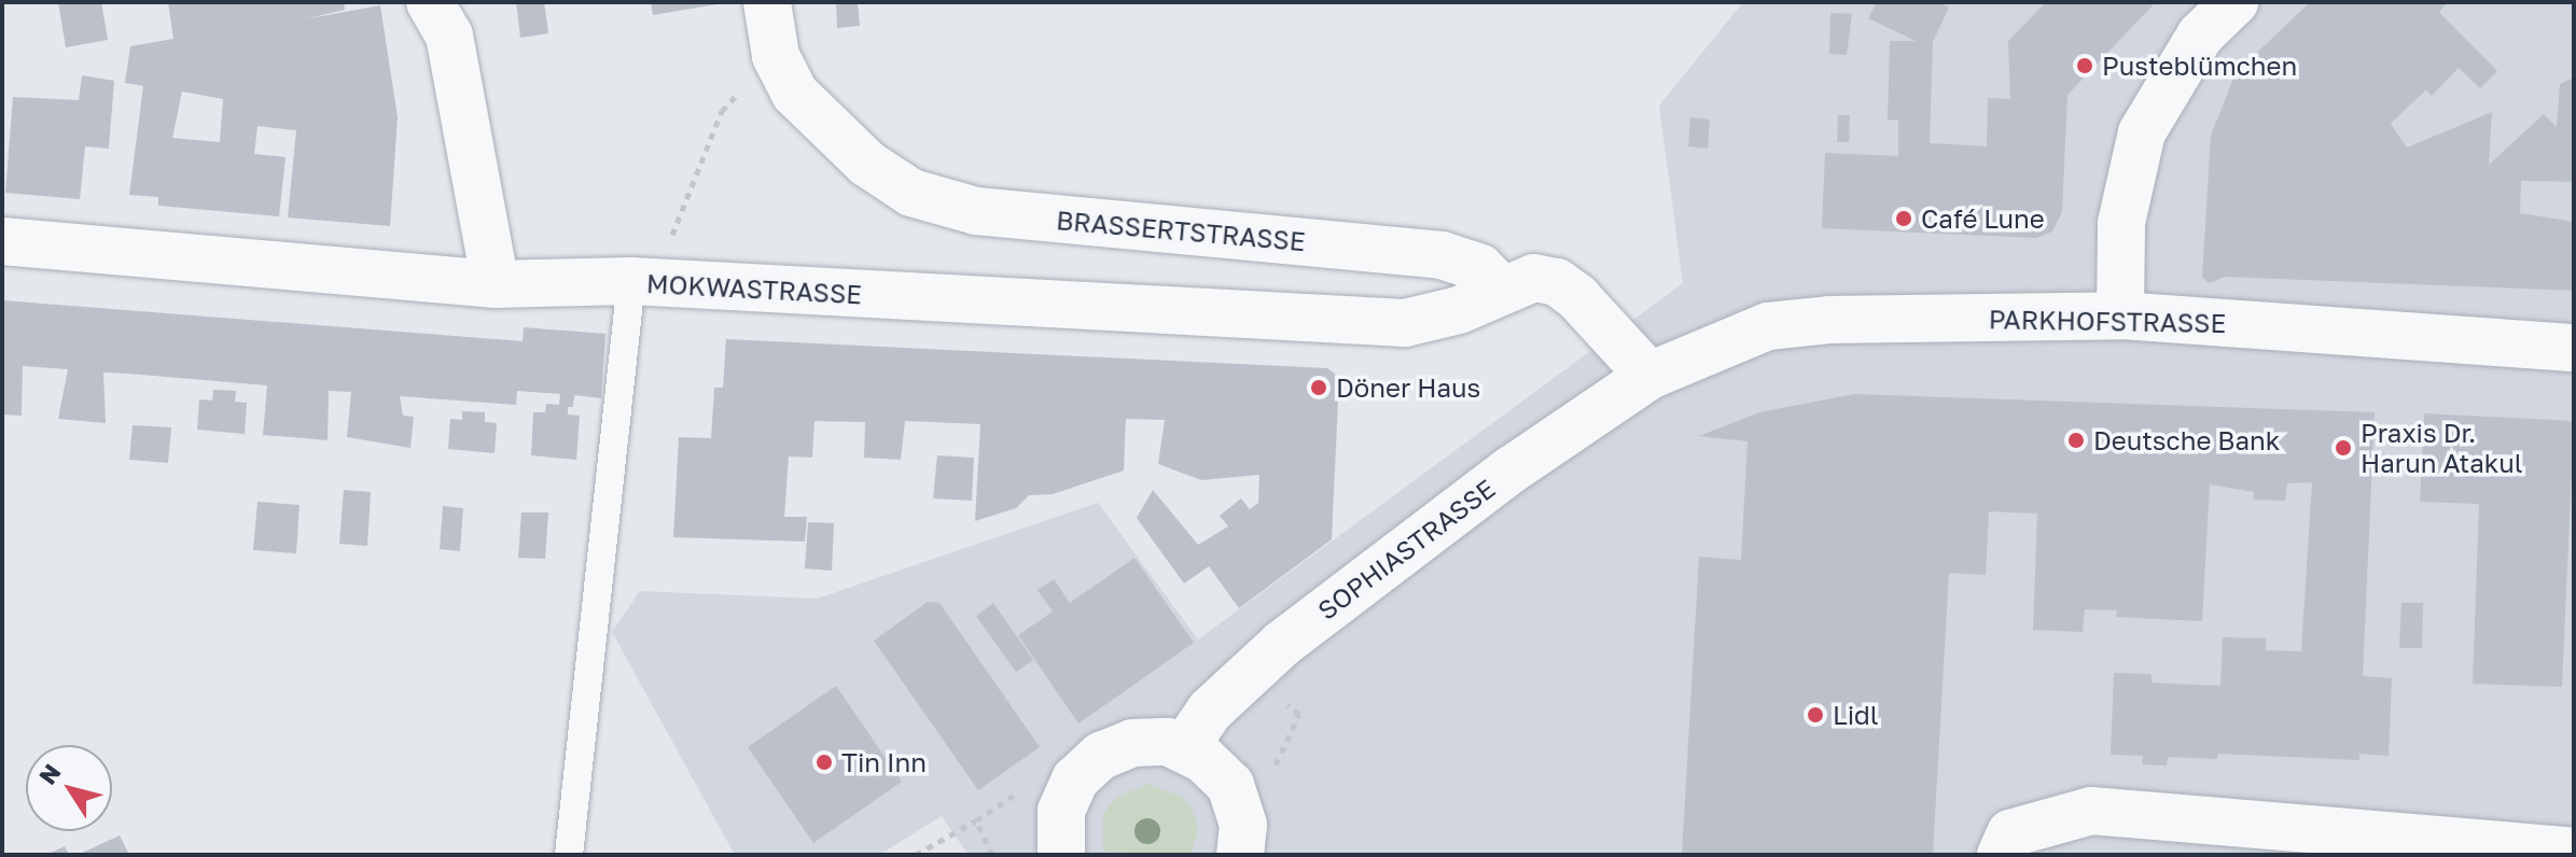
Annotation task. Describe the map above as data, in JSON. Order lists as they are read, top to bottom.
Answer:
{
  "streets": {
    "street": [
      "BRASSERTSTRASSE",
      "MOKWASTRASSE",
      "PARKHOFSTRASSE",
      "SOPHIASTRASSE"
    ]
  },
  "crossings": [
    ["BRASSERTSTRASSE", "MOKWASTRASSE"],
    ["PARKHOFSTRASSE", "SOPHIASTRASSE"]
  ],
  "places": [
    "Pusteblümchen",
    "Café Lune",
    "Döner Haus",
    "Deutsche Bank",
    "Praxis Dr. Harun Atakul",
    "Lidl",
    "Tin Inn"
  ],
  "north": "top left"
}
